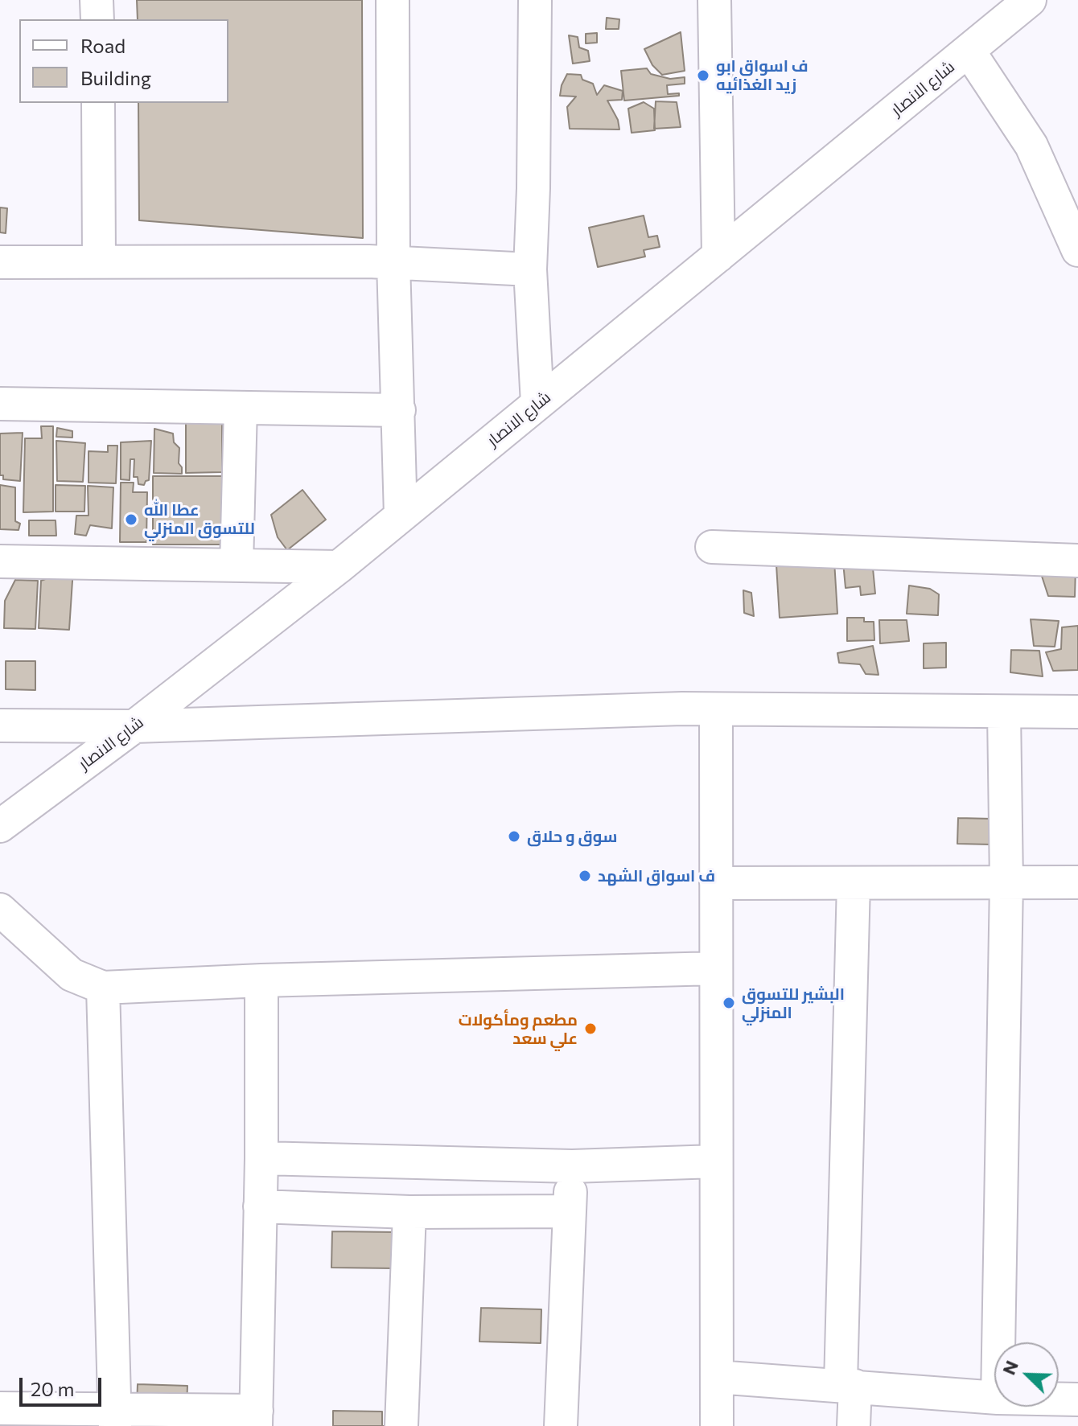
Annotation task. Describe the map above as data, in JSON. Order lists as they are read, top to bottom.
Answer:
{
  "streets": {
    "street": ["شارع الانصار"]
  },
  "places": [
    "ف اسواق ابو زيد الغذائيه",
    "عطا الله للتسوق المنزلي",
    "سوق و حلاق",
    "ف اسواق الشهد",
    "البشير للتسوق المنزلي",
    "مطعم ومأكولات علي سعد"
  ],
  "legend": ["Road", "Building"],
  "scale_bar": "20 m",
  "north": "top left"
}
